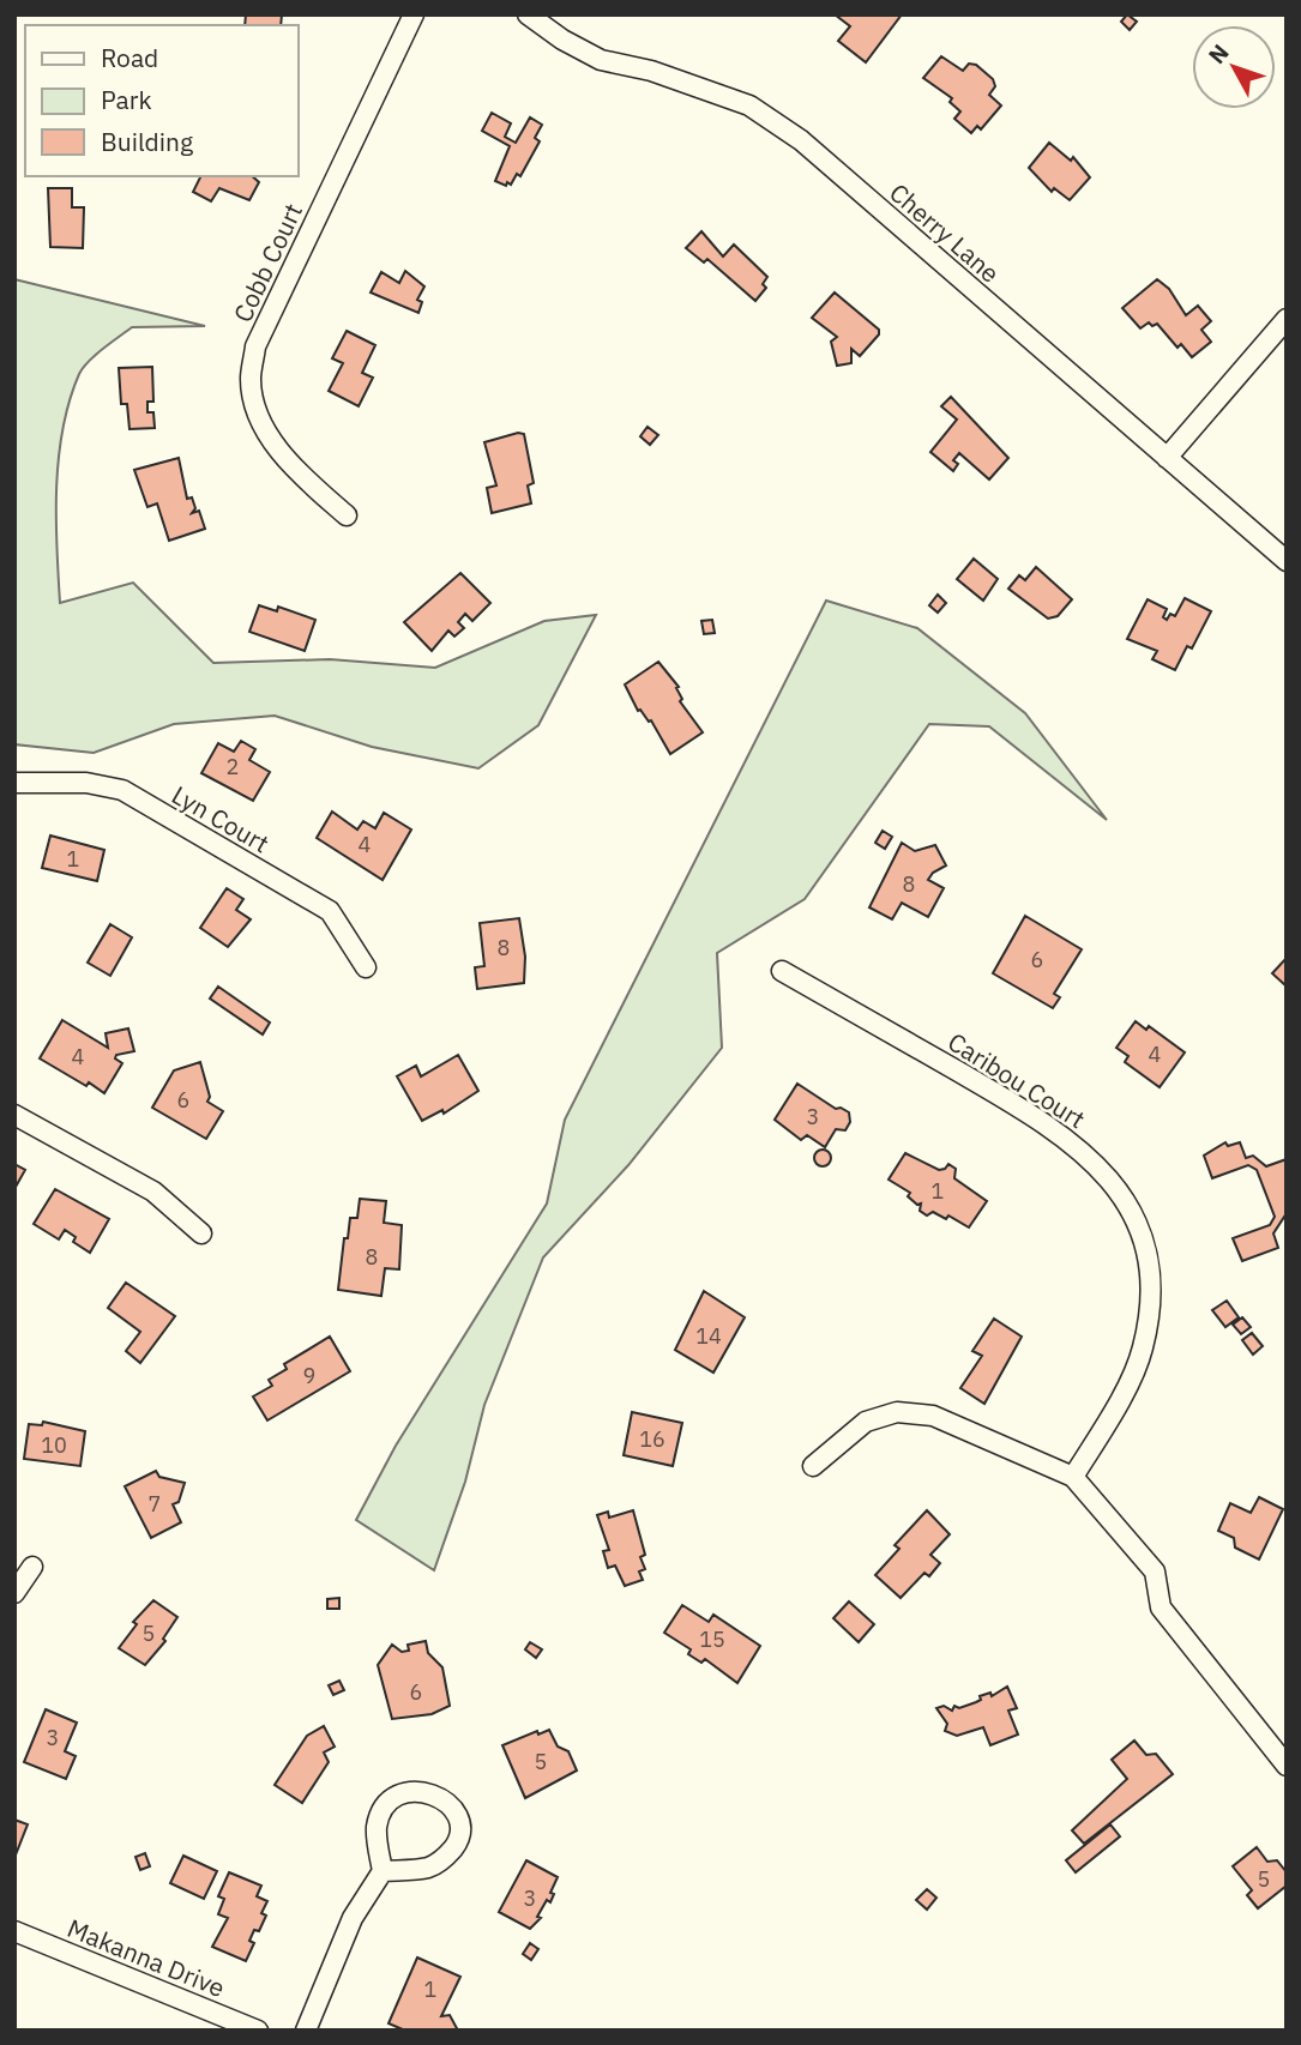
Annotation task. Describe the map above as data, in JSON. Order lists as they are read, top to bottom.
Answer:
{
  "streets": {
    "street": [
      "Cherry Lane",
      "Cobb Court",
      "Lyn Court",
      "Caribou Court",
      "Makanna Drive"
    ]
  },
  "house_numbers": [
    "2",
    "4",
    "1",
    "8",
    "8",
    "6",
    "4",
    "4",
    "6",
    "3",
    "1",
    "8",
    "14",
    "9",
    "16",
    "10",
    "7",
    "5",
    "15",
    "6",
    "3",
    "5",
    "5",
    "3",
    "1"
  ],
  "legend": ["Road", "Park", "Building"],
  "north": "top left"
}
